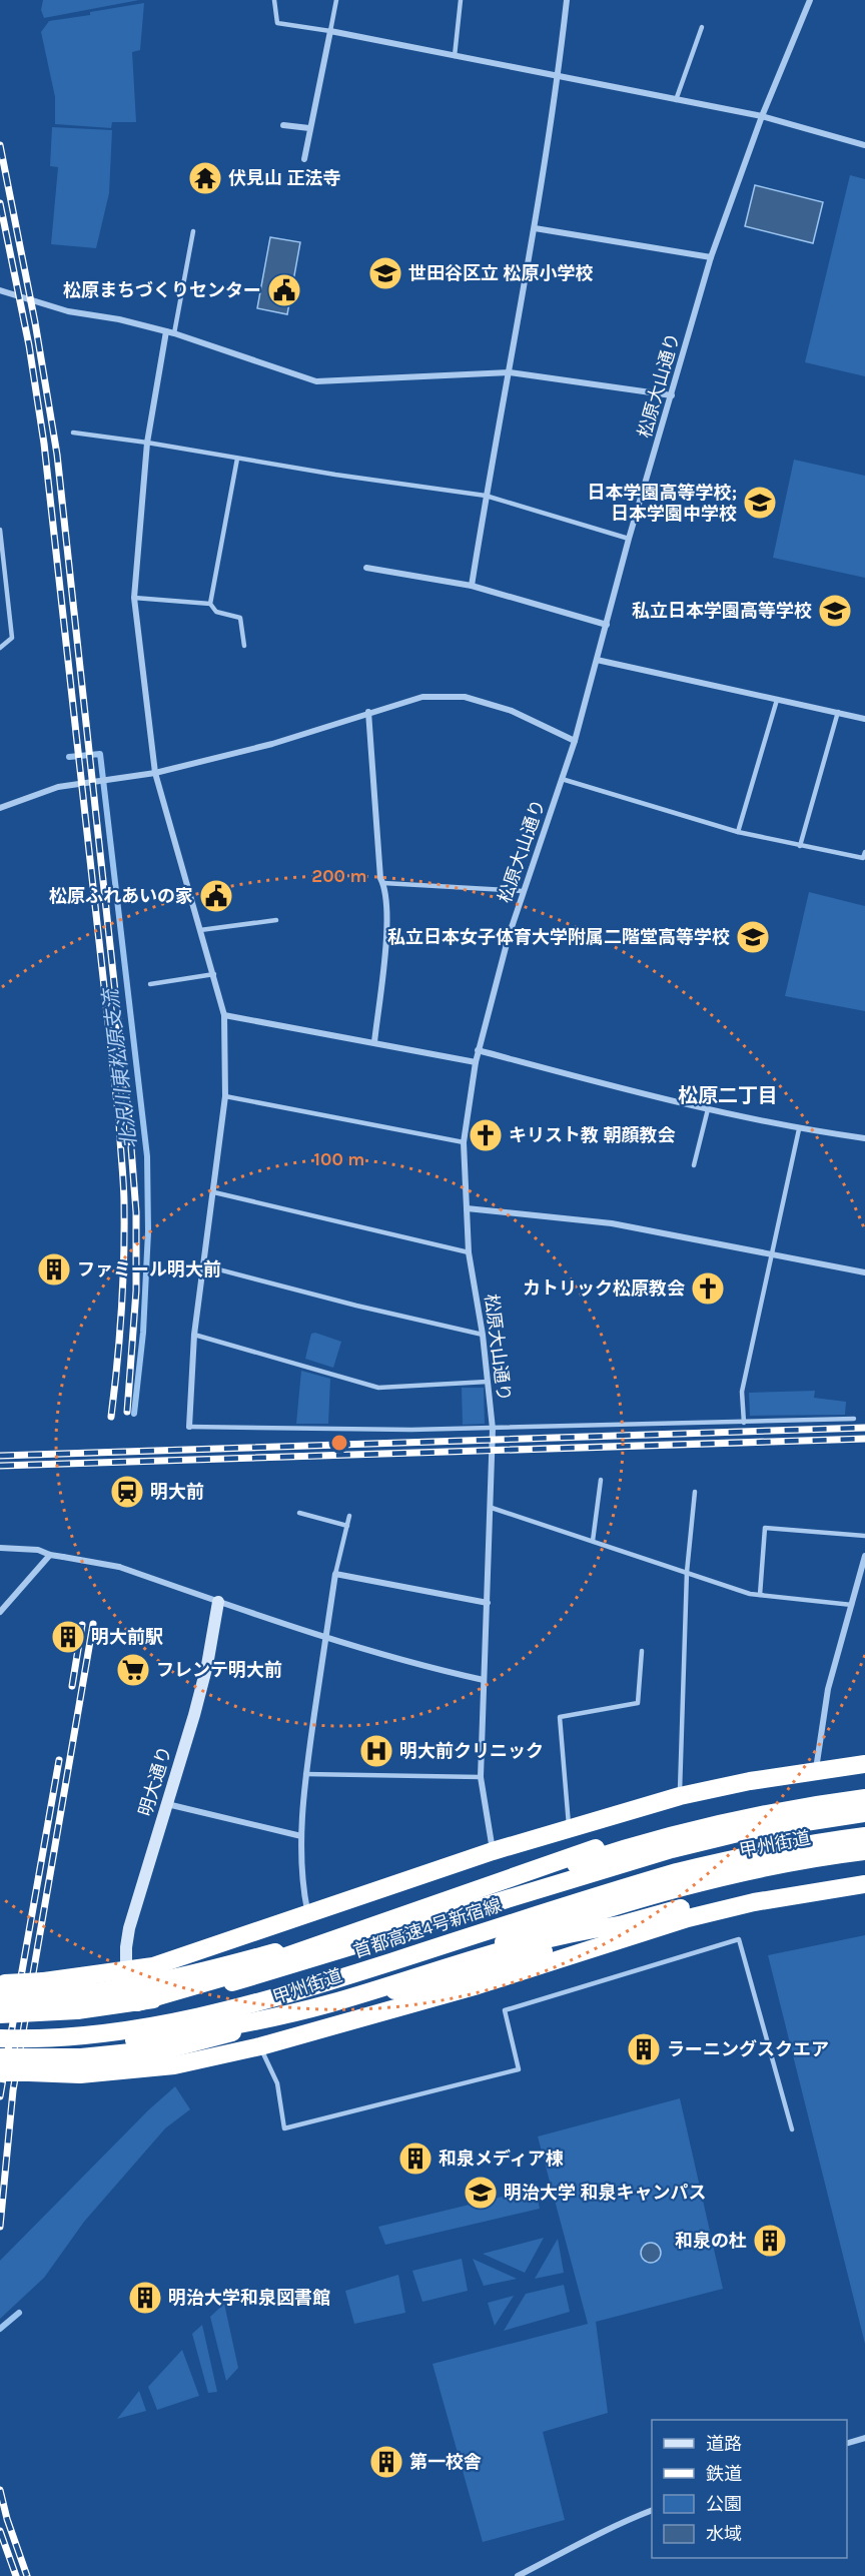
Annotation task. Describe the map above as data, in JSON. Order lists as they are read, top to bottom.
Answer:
{
  "streets": {
    "highway": ["甲州街道", "首都高速4号新宿線"],
    "street": ["松原大山通り", "明大通り"]
  },
  "crossings": [
    ["甲州街道", "首都高速4号新宿線"]
  ],
  "districts": ["松原二丁目"],
  "water": ["北沢川東松原支流"],
  "places": {
    "temple": ["伏見山 正法寺"],
    "school or university": [
      "世田谷区立 松原小学校",
      "日本学園高等学校; 日本学園中学校",
      "私立日本学園高等学校",
      "私立日本女子体育大学附属二階堂高等学校",
      "明治大学 和泉キャンパス"
    ],
    "public building": ["松原まちづくりセンター", "松原ふれあいの家"],
    "church": ["キリスト教 朝顔教会", "カトリック松原教会"],
    "building": [
      "ファミール明大前",
      "明大前駅",
      "ラーニングスクエア",
      "和泉メディア棟",
      "和泉の杜",
      "明治大学和泉図書館",
      "第一校舎"
    ],
    "station": ["明大前"],
    "supermarket": ["フレンテ明大前"],
    "hospital": ["明大前クリニック"]
  },
  "legend": [
    "道路",
    "鉄道",
    "公園",
    "水域"
  ],
  "rings": ["200 m", "100 m"]
}
